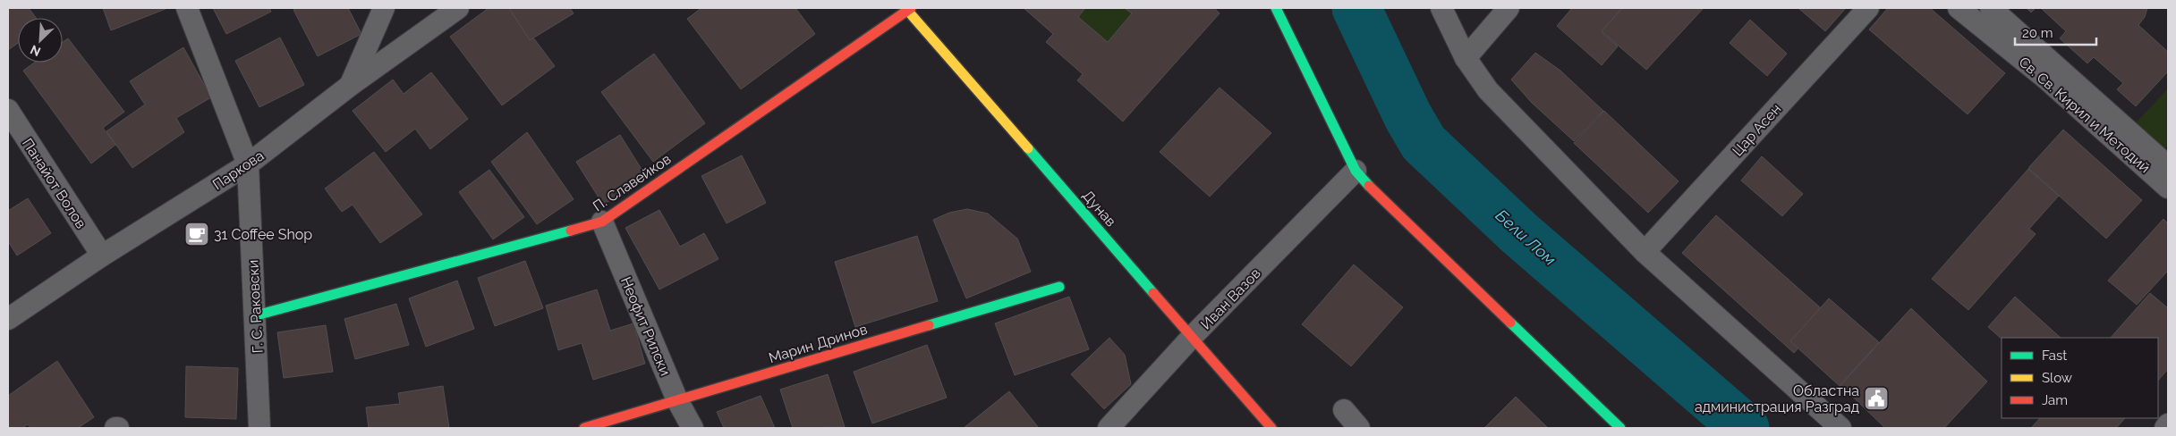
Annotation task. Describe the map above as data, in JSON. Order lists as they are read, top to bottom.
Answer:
{
  "streets": {
    "street": [
      "Св. Св. Кирил и Методий",
      "Цар Асен",
      "Паркова",
      "П. Славейков",
      "Панайот Волов",
      "Дунав",
      "Иван Вазов",
      "Г. С. Раковски",
      "Неофит Рилски",
      "Марин Дринов"
    ]
  },
  "crossings": [
    ["Паркова", "Панайот Волов"],
    ["Паркова", "Г. С. Раковски"],
    ["П. Славейков", "Дунав"],
    ["П. Славейков", "Г. С. Раковски"],
    ["П. Славейков", "Неофит Рилски"],
    ["Дунав", "Иван Вазов"],
    ["Неофит Рилски", "Марин Дринов"]
  ],
  "water": ["Бели Лом"],
  "places": {
    "cafe": ["31 Coffee Shop"],
    "public building": ["Областна администрация Разград"]
  },
  "legend": ["Fast", "Slow", "Jam"],
  "scale_bar": "20 m",
  "north": "bottom left"
}
